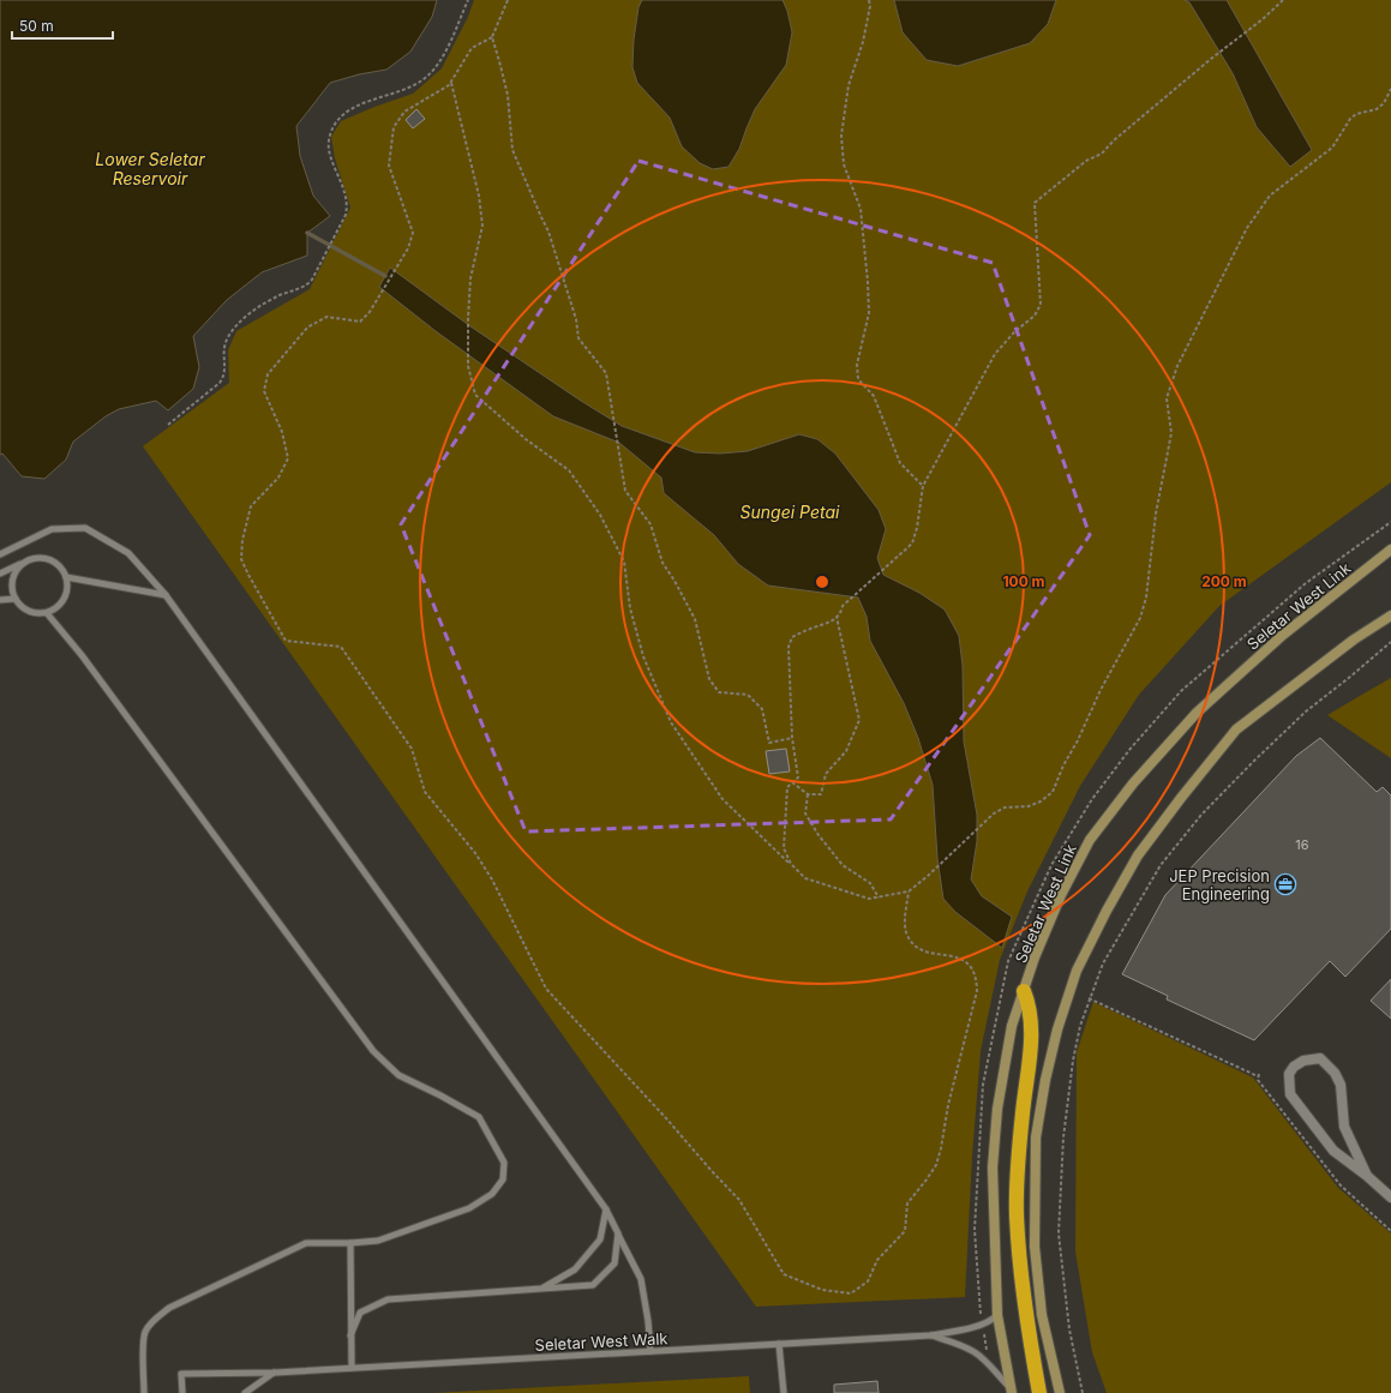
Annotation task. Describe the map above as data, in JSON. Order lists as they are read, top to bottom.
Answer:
{
  "streets": {
    "main road": ["Seletar West Link"],
    "lane": ["Seletar West Walk"]
  },
  "crossings": [
    ["Seletar West Link", "Seletar West Walk"]
  ],
  "water": ["Lower Seletar Reservoir", "Sungei Petai"],
  "places": {
    "office": ["JEP Precision Engineering"]
  },
  "house_numbers": ["16"],
  "scale_bar": "50 m",
  "rings": ["100 m", "200 m"]
}
